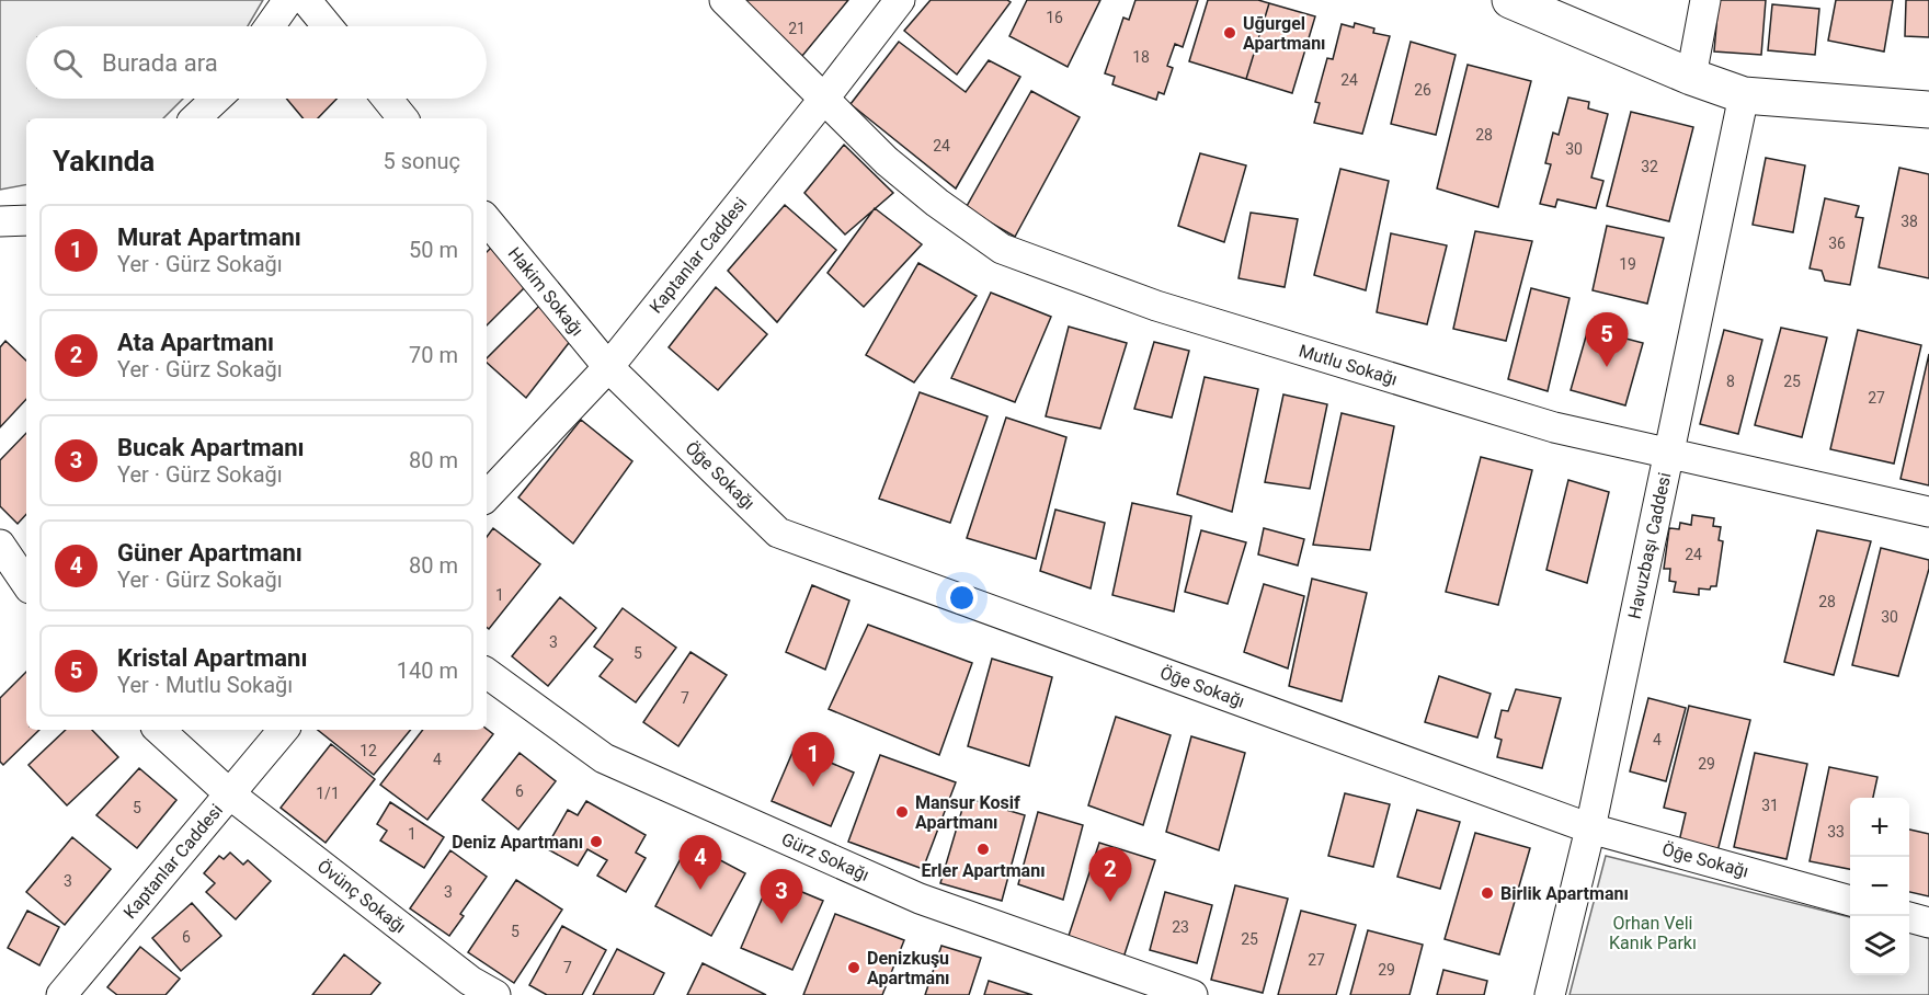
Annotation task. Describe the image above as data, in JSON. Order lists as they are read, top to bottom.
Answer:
{
  "streets": {
    "street": [
      "Kaptanlar Caddesi",
      "Hakim Sokağı",
      "Mutlu Sokağı",
      "Öḡe Sokağı",
      "Havuzbaşı Caddesi",
      "Gürz Sokağı",
      "Övünç Sokağı"
    ]
  },
  "crossings": [
    ["Kaptanlar Caddesi", "Hakim Sokağı"],
    ["Kaptanlar Caddesi", "Mutlu Sokağı"],
    ["Kaptanlar Caddesi", "Öḡe Sokağı"],
    ["Kaptanlar Caddesi", "Övünç Sokağı"],
    ["Hakim Sokağı", "Öḡe Sokağı"],
    ["Mutlu Sokağı", "Havuzbaşı Caddesi"],
    ["Öḡe Sokağı", "Havuzbaşı Caddesi"]
  ],
  "parks": ["Orhan Veli Kanık Parkı"],
  "places": [
    "Uḡurgel Apartmanı",
    "Mansur Kosif Apartmanı",
    "Deniz Apartmanı",
    "Erler Apartmanı",
    "Birlik Apartmanı",
    "Denizkuşu Apartmanı"
  ],
  "house_numbers": [
    "16",
    "21",
    "18",
    "24",
    "26",
    "28",
    "24",
    "30",
    "32",
    "38",
    "36",
    "19",
    "8",
    "25",
    "27",
    "24",
    "1",
    "28",
    "30",
    "3",
    "5",
    "7",
    "4",
    "12",
    "4",
    "29",
    "6",
    "1/1",
    "31",
    "5",
    "33",
    "1",
    "3",
    "3",
    "23",
    "5",
    "6",
    "25",
    "27",
    "7",
    "29"
  ],
  "page": {
    "search": "Burada ara",
    "heading": ["Yakında", "5 sonuç"],
    "list": [
      {
        "mark": "1",
        "name": "Murat Apartmanı",
        "note": "Yer · Gürz Sokağı",
        "value": "50 m"
      },
      {
        "mark": "2",
        "name": "Ata Apartmanı",
        "note": "Yer · Gürz Sokağı",
        "value": "70 m"
      },
      {
        "mark": "3",
        "name": "Bucak Apartmanı",
        "note": "Yer · Gürz Sokağı",
        "value": "80 m"
      },
      {
        "mark": "4",
        "name": "Güner Apartmanı",
        "note": "Yer · Gürz Sokağı",
        "value": "80 m"
      },
      {
        "mark": "5",
        "name": "Kristal Apartmanı",
        "note": "Yer · Mutlu Sokağı",
        "value": "140 m"
      }
    ],
    "pins": [
      "5",
      "1",
      "4",
      "2",
      "3"
    ],
    "map_buttons": ["+", "−"]
  }
}
